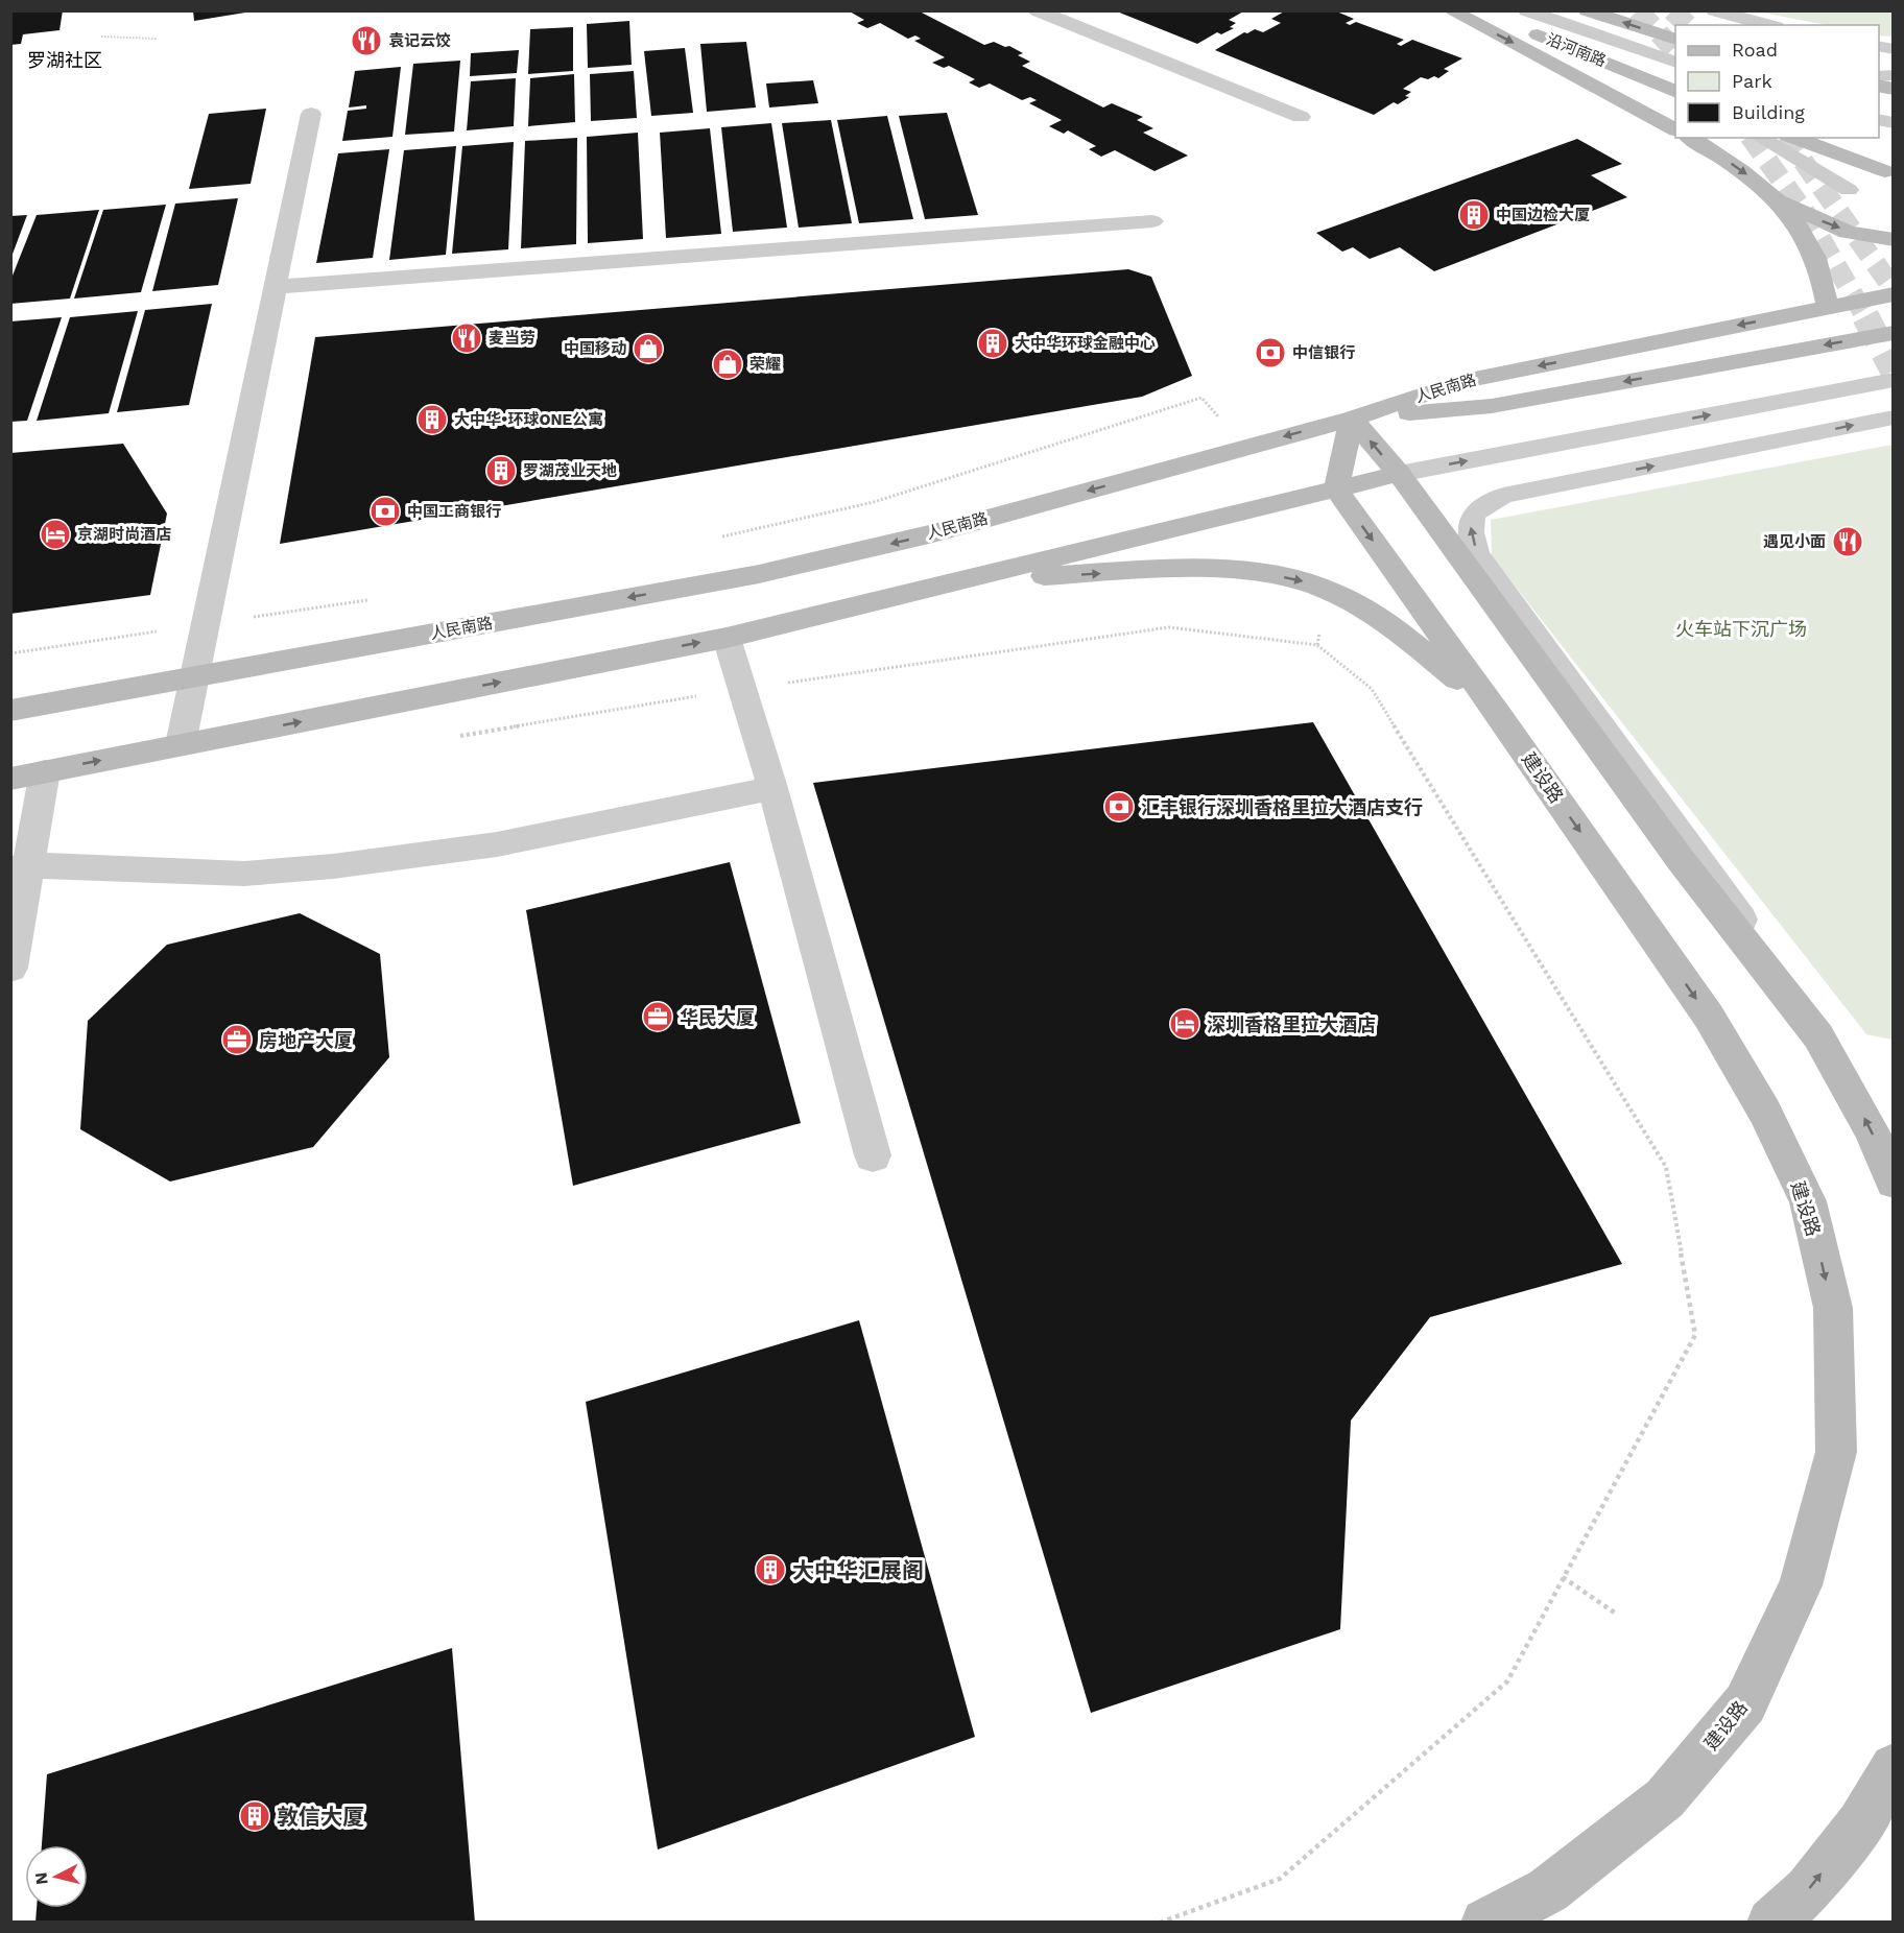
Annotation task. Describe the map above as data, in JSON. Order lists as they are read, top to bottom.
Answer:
{
  "streets": {
    "main road": ["沿河南路", "人民南路", "建设路"]
  },
  "one_way": ["建设路"],
  "districts": ["罗湖社区"],
  "parks": ["火车站下沉广场"],
  "places": {
    "restaurant": ["袁记云饺", "麦当劳", "遇见小面"],
    "building": [
      "中国边检大厦",
      "大中华环球金融中心",
      "大中华•环球ONE公寓",
      "罗湖茂业天地",
      "大中华汇展阁",
      "敦信大厦"
    ],
    "shop": ["中国移动", "荣耀"],
    "bank": ["中信银行", "中国工商银行", "汇丰银行深圳香格里拉大酒店支行"],
    "hotel": ["京湖时尚酒店", "深圳香格里拉大酒店"],
    "office": ["华民大厦", "房地产大厦"]
  },
  "legend": ["Road", "Park", "Building"],
  "north": "left"
}
